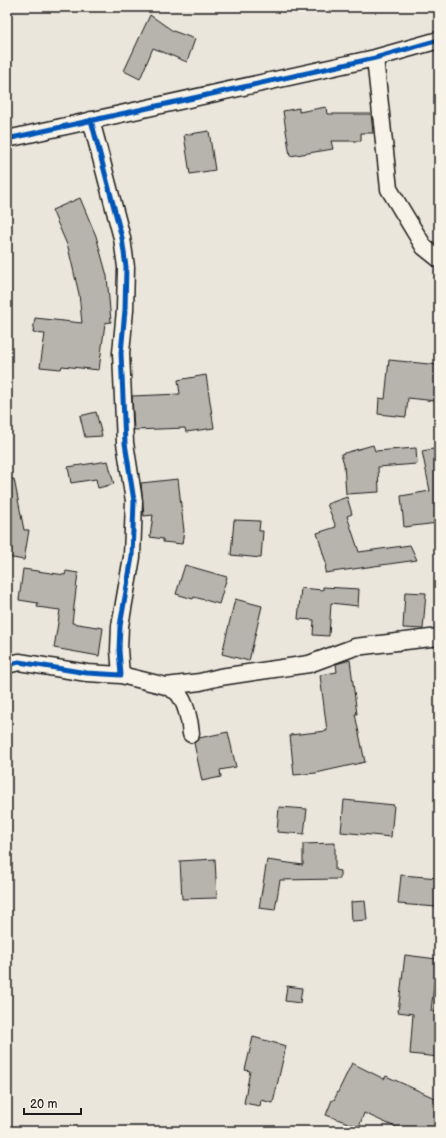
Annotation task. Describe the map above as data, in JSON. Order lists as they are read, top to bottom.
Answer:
{
  "scale_bar": "20 m"
}
